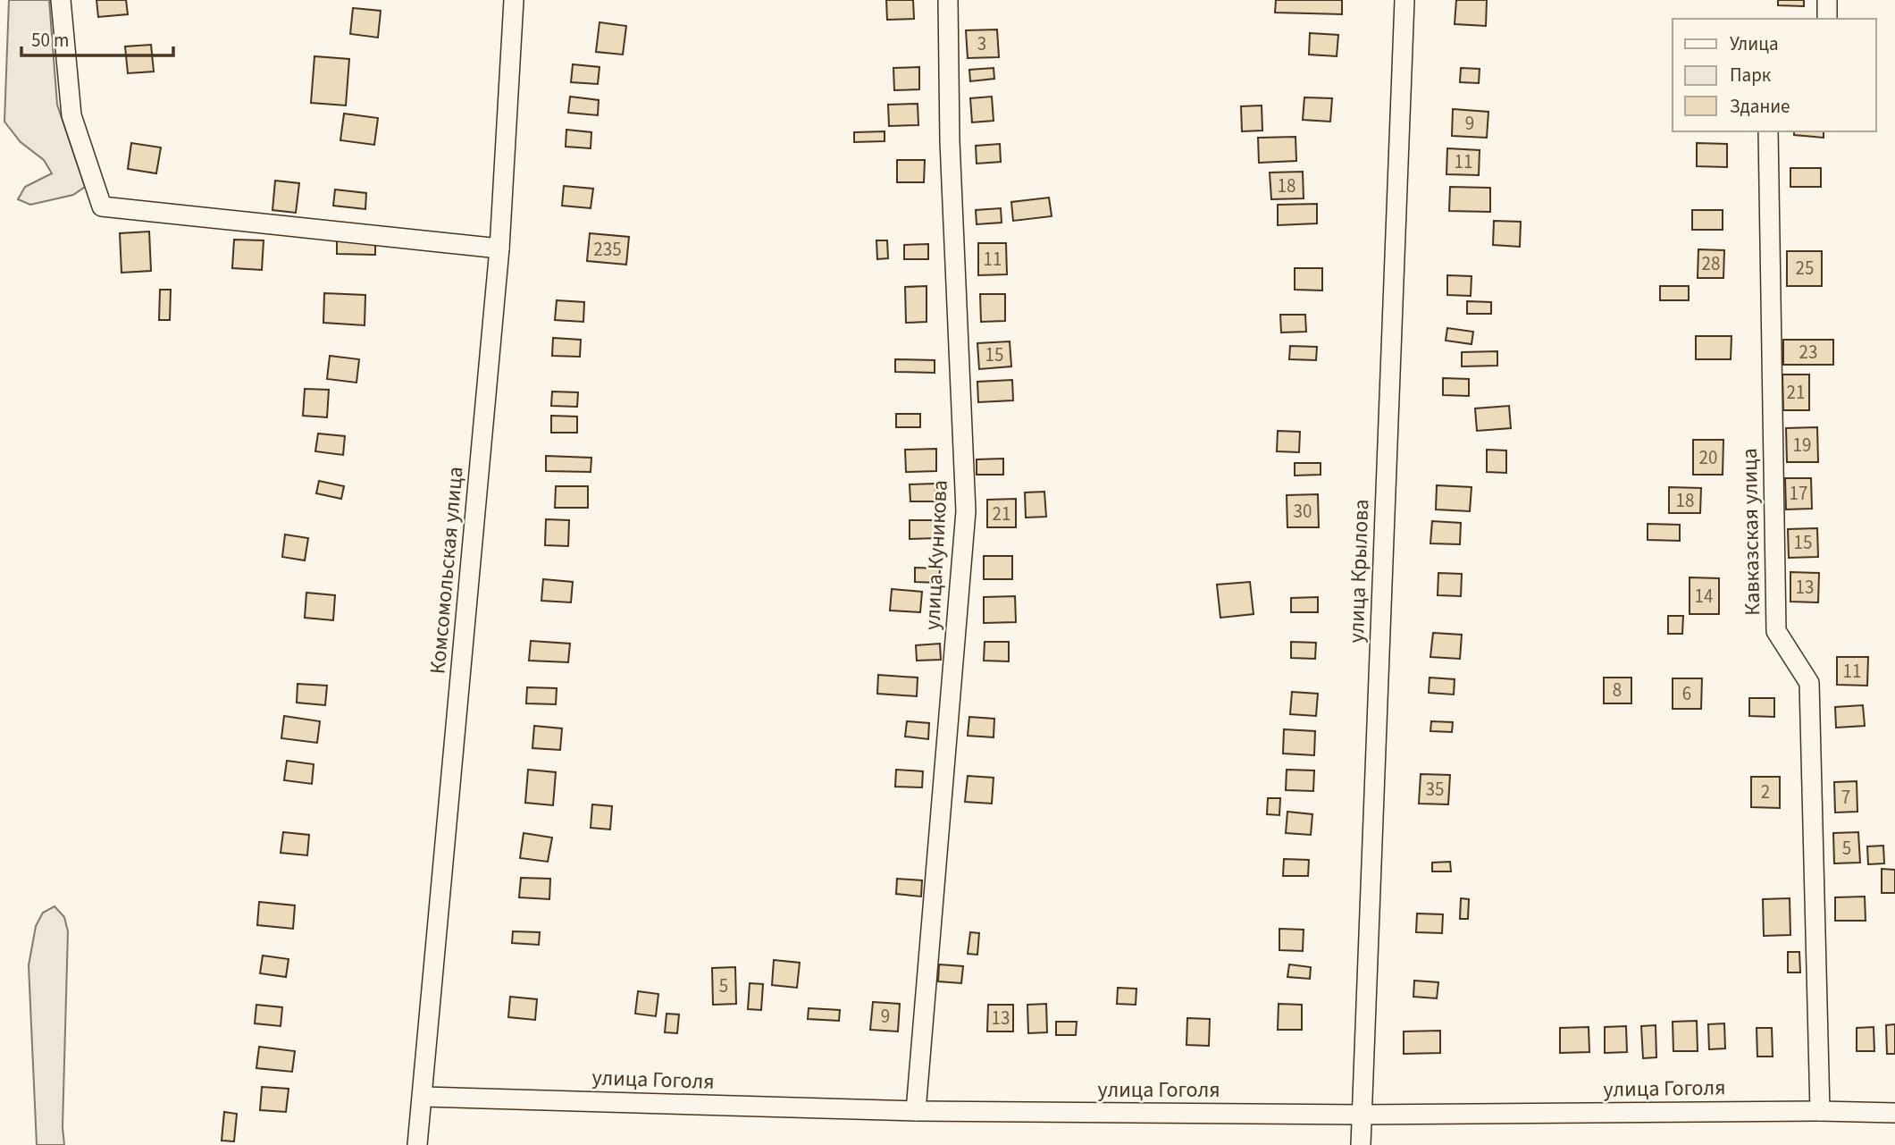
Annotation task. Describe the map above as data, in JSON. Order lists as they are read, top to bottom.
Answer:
{
  "streets": {
    "street": [
      "Кавказская улица",
      "улица Куникова",
      "Комсомольская улица",
      "улица Крылова",
      "улица Гоголя"
    ]
  },
  "crossings": [
    ["Кавказская улица", "улица Гоголя"],
    ["улица Куникова", "улица Гоголя"],
    ["Комсомольская улица", "улица Гоголя"],
    ["улица Крылова", "улица Гоголя"]
  ],
  "house_numbers": [
    "3",
    "9",
    "11",
    "18",
    "235",
    "11",
    "28",
    "25",
    "23",
    "15",
    "21",
    "19",
    "20",
    "17",
    "18",
    "30",
    "21",
    "15",
    "13",
    "14",
    "11",
    "8",
    "6",
    "35",
    "2",
    "7",
    "5",
    "5",
    "9",
    "13"
  ],
  "legend": ["Улица", "Парк", "Здание"],
  "scale_bar": "50 m"
}
